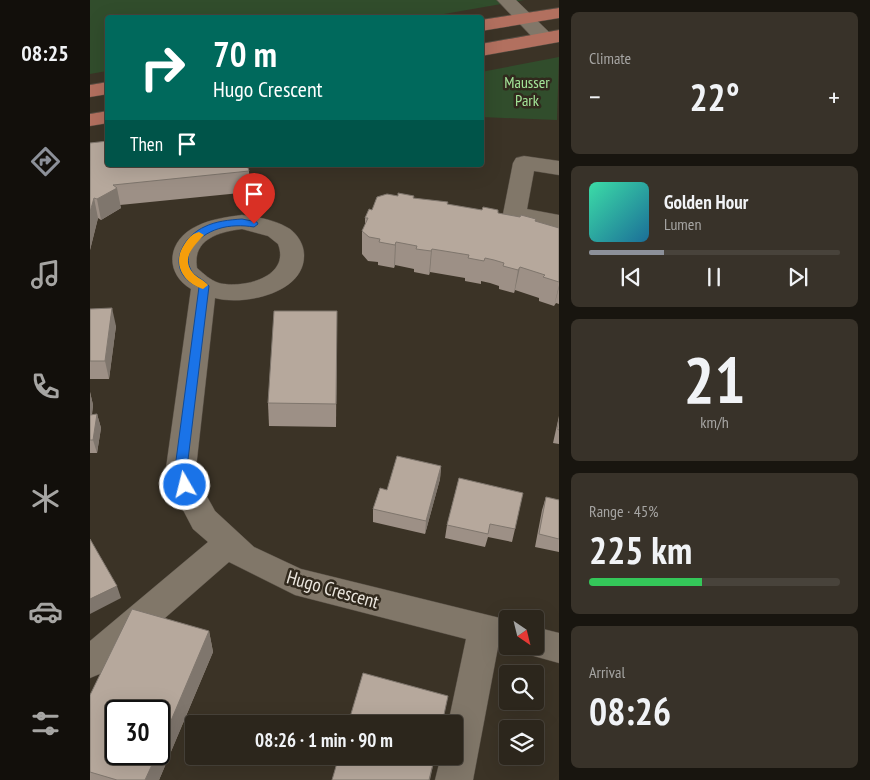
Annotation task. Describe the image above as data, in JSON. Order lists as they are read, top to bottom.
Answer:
{
  "streets": {
    "street": ["Hugo Crescent"]
  },
  "parks": ["Mausser Park"],
  "north": "bottom right",
  "page": {
    "tabs": "08:25",
    "tile": [
      "Climate",
      ["21", "km/h"],
      ["Range · 45%", "225 km"],
      ["Arrival", "08:26"]
    ],
    "turn": ["70 m", "Hugo Crescent"],
    "heat": ["−", "22°", "+"],
    "then": "Then",
    "song": ["Golden Hour", "Lumen"],
    "limit": "30",
    "trip": "08:26 · 1 min · 90 m"
  }
}
